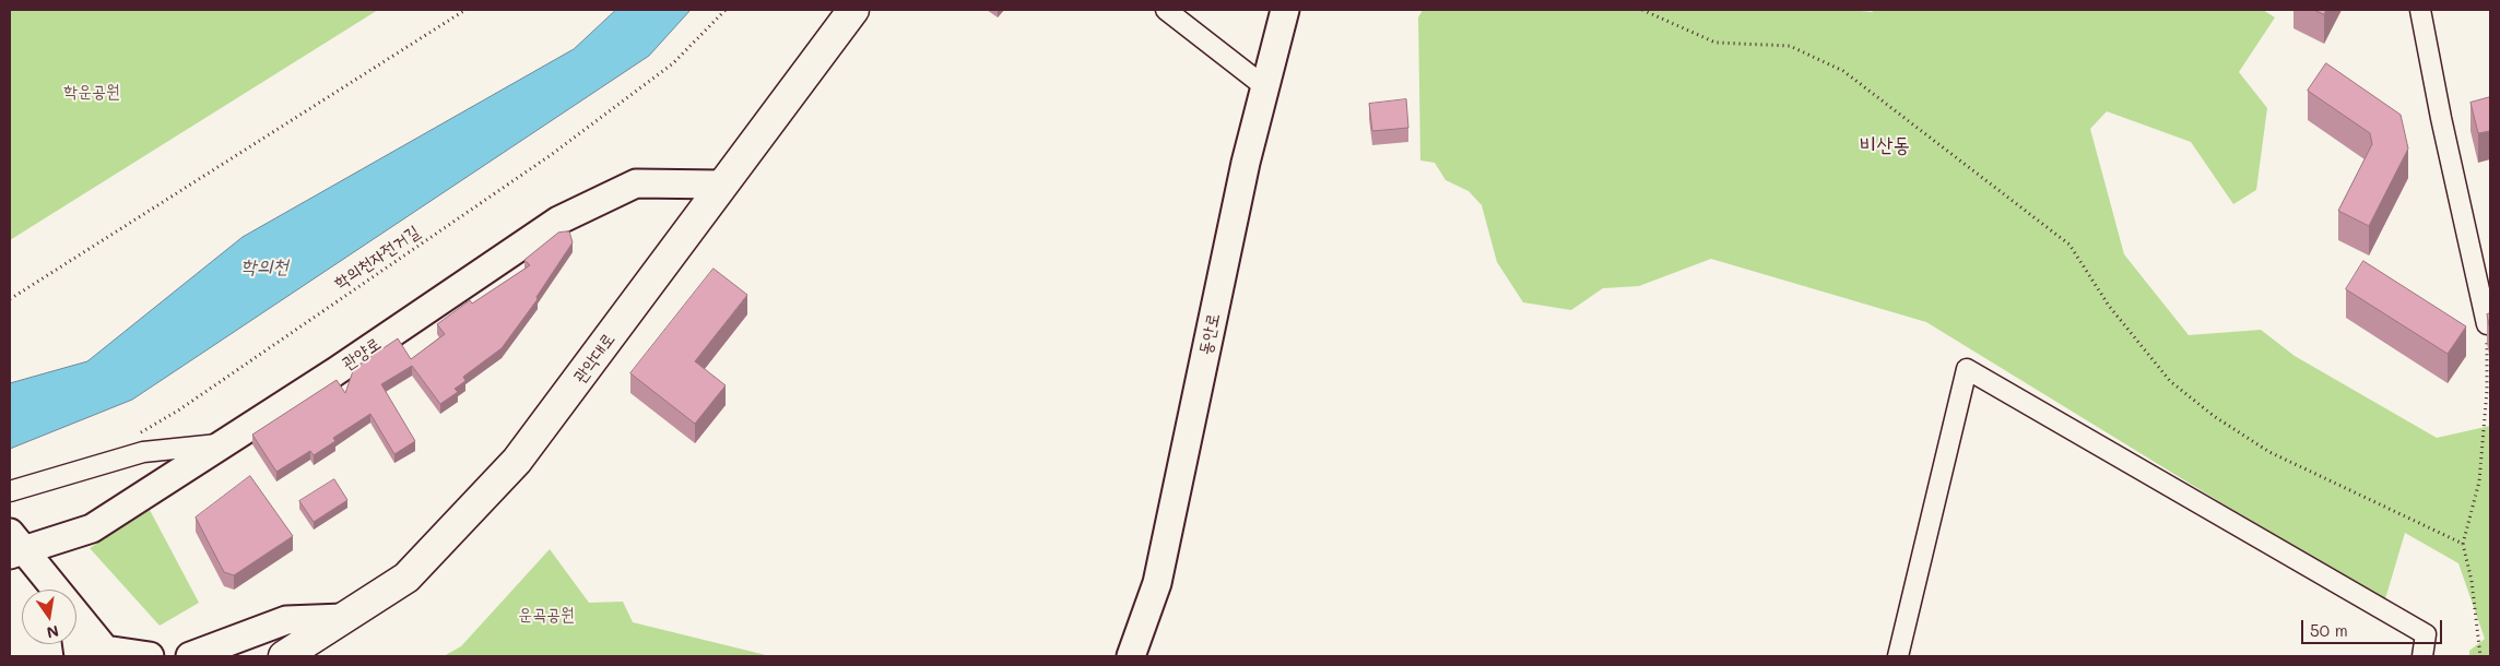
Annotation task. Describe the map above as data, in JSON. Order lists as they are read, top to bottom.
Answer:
{
  "streets": {
    "main road": ["관악대로"],
    "street": ["동안로", "관양로"],
    "path": ["학의천자전거길"]
  },
  "crossings": [
    ["관양로", "관악대로"]
  ],
  "districts": ["비산동"],
  "water": ["학의천"],
  "parks": ["학운공원", "운곡공원"],
  "scale_bar": "50 m",
  "north": "bottom"
}
